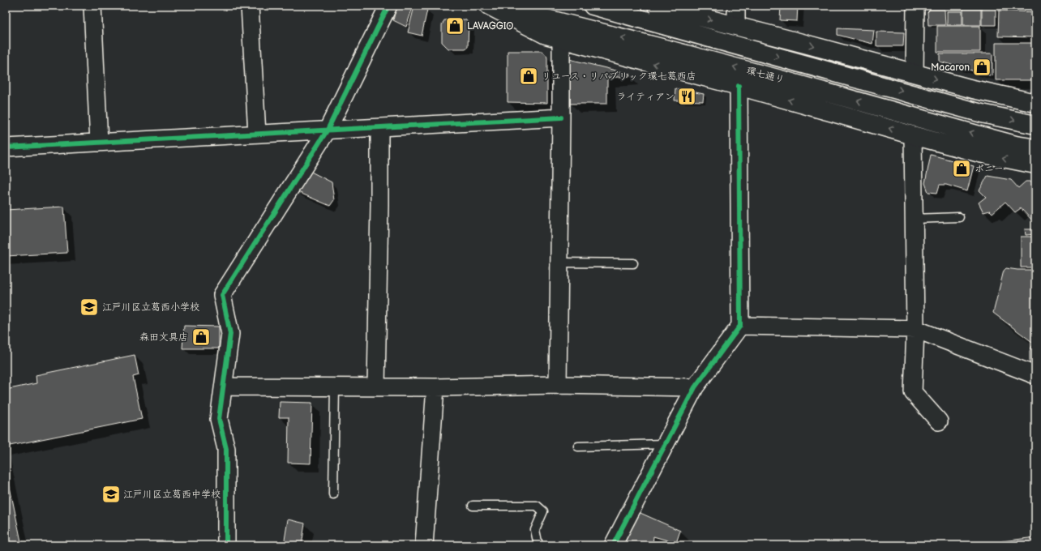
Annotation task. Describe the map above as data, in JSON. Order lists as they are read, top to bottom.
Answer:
{
  "streets": {
    "main road": ["環七通り"]
  },
  "places": {
    "shop": [
      "LAVAGGIO",
      "Macaron",
      "リユース・リパブリック環七葛西店",
      "ポニー",
      "森田文具店"
    ],
    "restaurant": ["ライティアン"],
    "school or university": ["江戸川区立葛西小学校", "江戸川区立葛西中学校"]
  }
}
